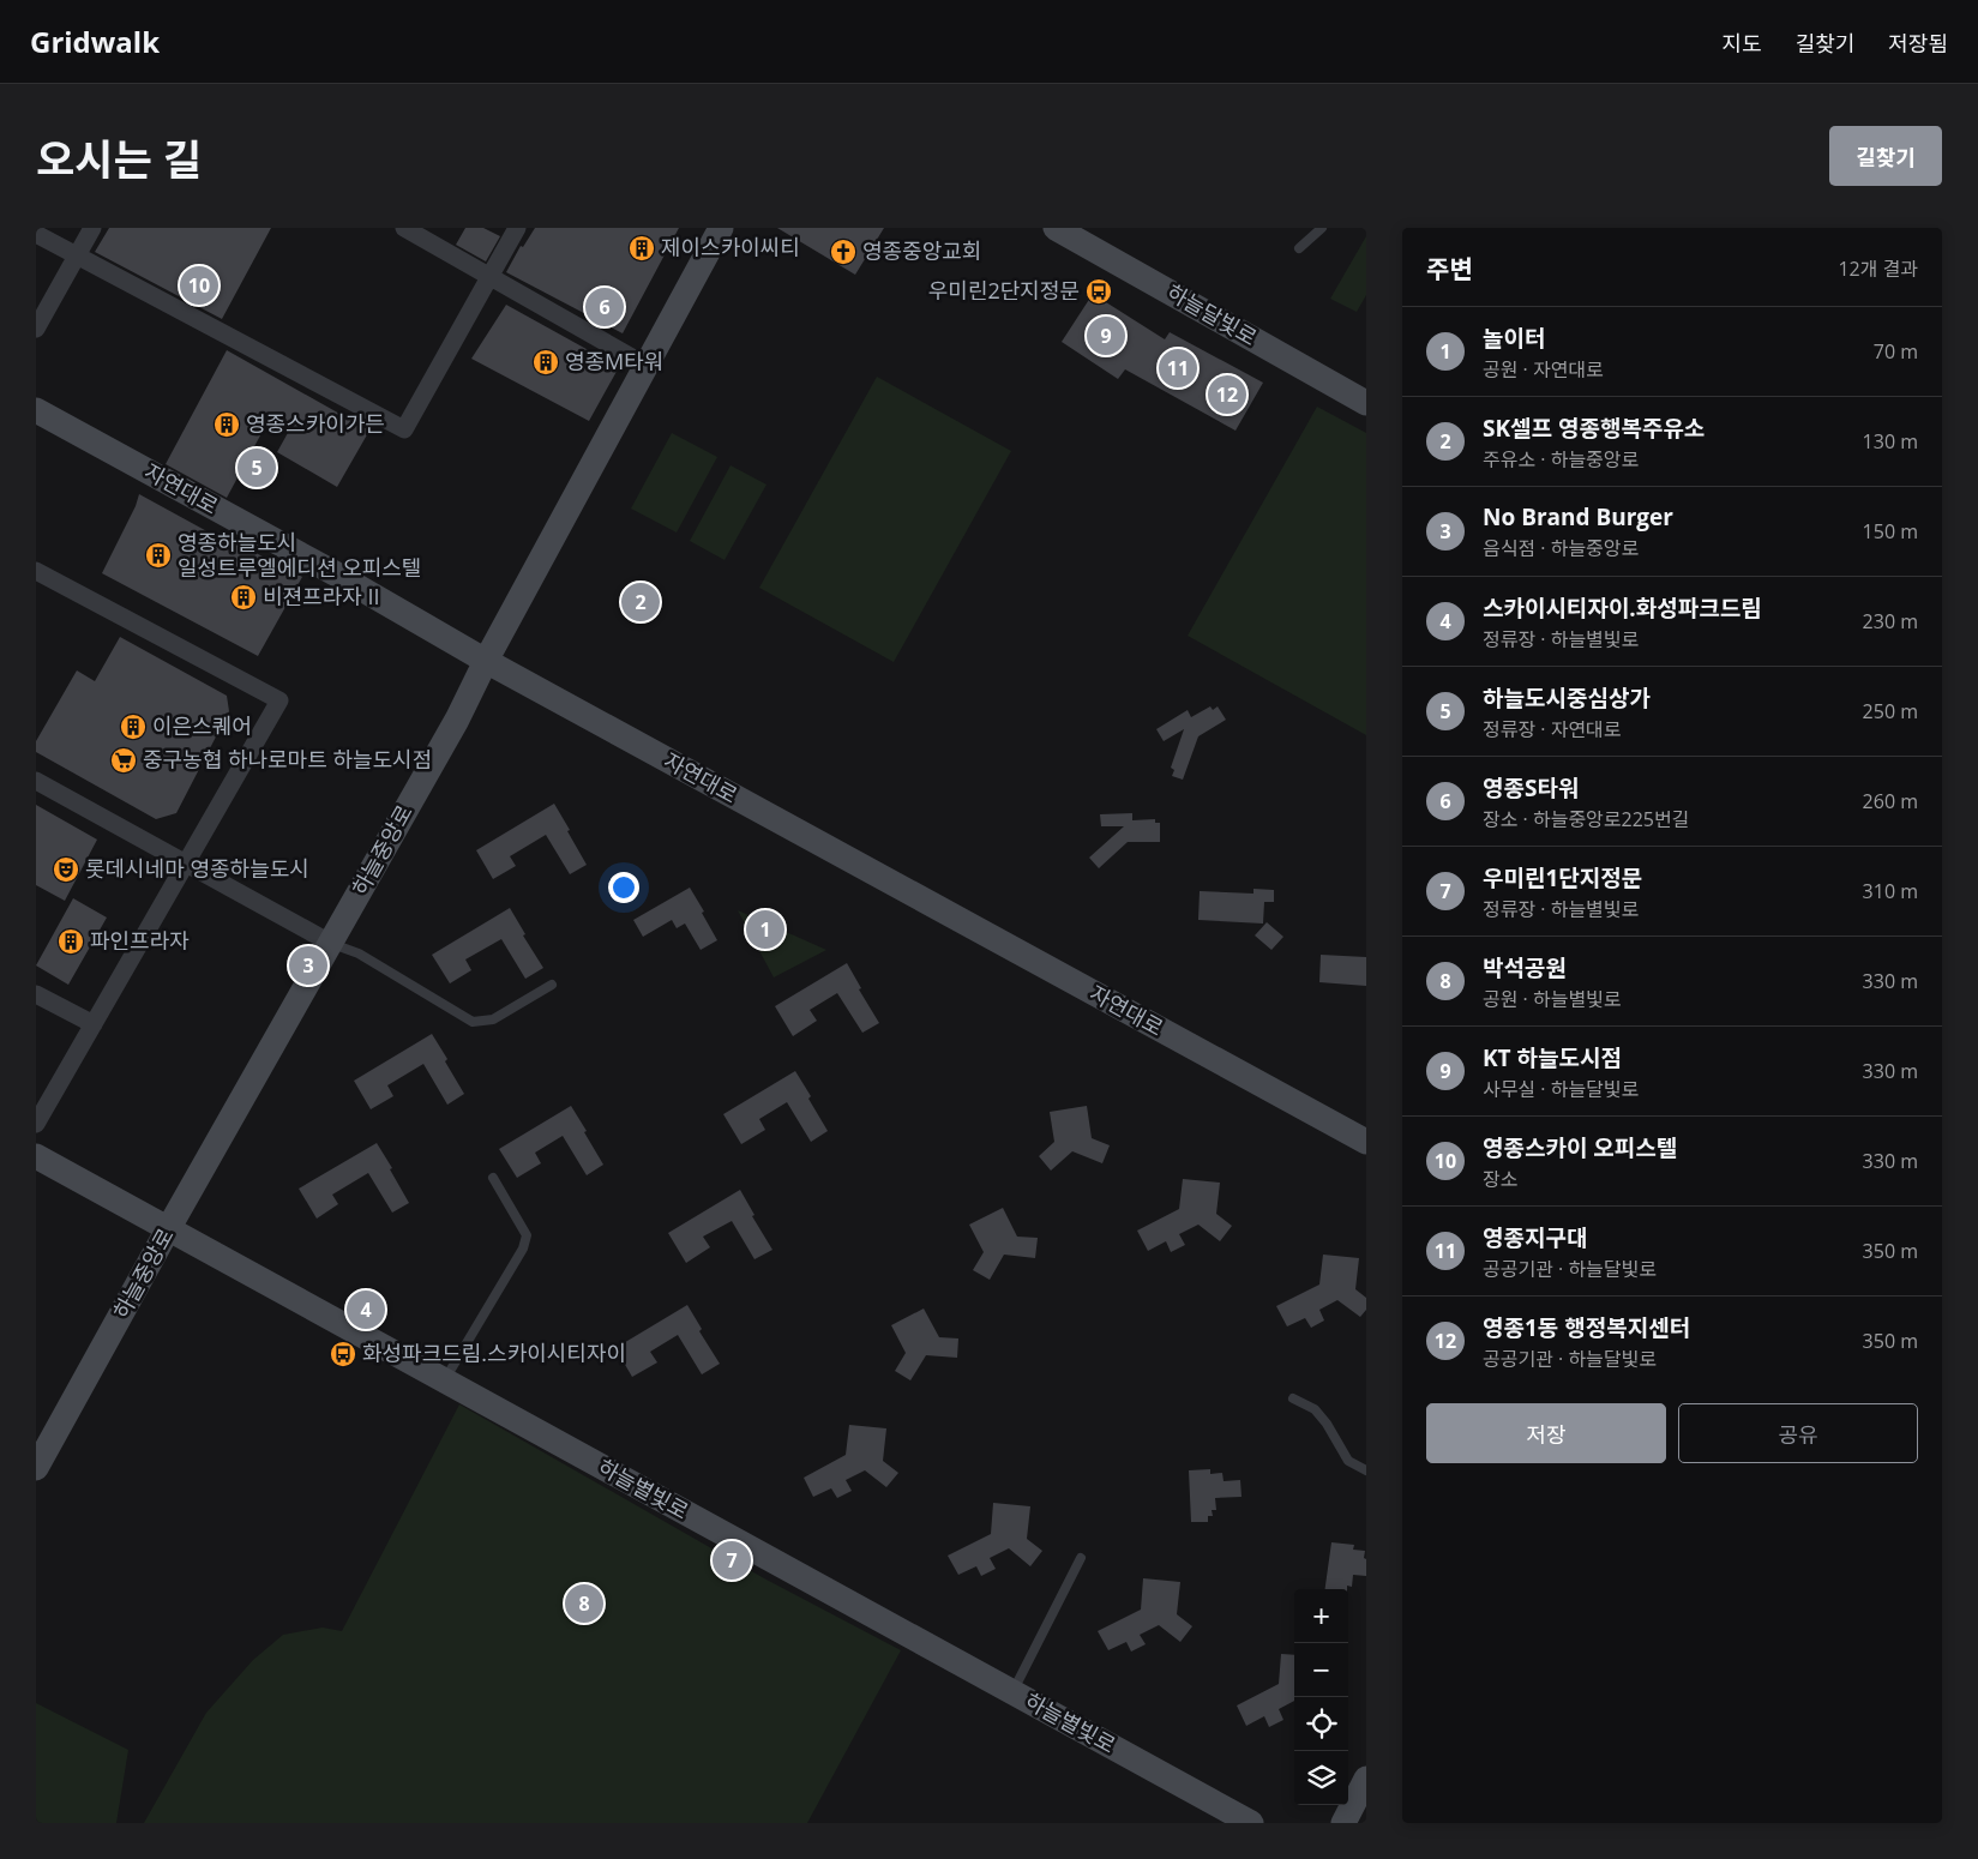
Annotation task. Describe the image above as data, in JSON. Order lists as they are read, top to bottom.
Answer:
{
  "streets": {
    "street": [
      "하늘달빛로",
      "자연대로",
      "하늘중앙로",
      "하늘별빛로"
    ]
  },
  "crossings": [
    ["자연대로", "하늘중앙로"],
    ["하늘중앙로", "하늘별빛로"]
  ],
  "places": {
    "building": [
      "제이스카이씨티",
      "영종M타워",
      "영종스카이가든",
      "영종하늘도시 일성트루엘에디션 오피스텔",
      "비젼프라자 II",
      "이은스퀘어",
      "파인프라자"
    ],
    "church": ["영종중앙교회"],
    "bus stop": ["우미린2단지정문", "화성파크드림.스카이시티자이"],
    "supermarket": ["중구농협 하나로마트 하늘도시점"],
    "theatre": ["롯데시네마 영종하늘도시"]
  },
  "page": {
    "header": "Gridwalk",
    "nav": ["지도", "길찾기", "저장됨"],
    "title": "오시는 길",
    "buttons": [
      "길찾기",
      ["저장", "공유"]
    ],
    "heading": ["주변", "12개 결과"],
    "pins": [
      "10",
      "6",
      "9",
      "11",
      "12",
      "5",
      "2",
      "1",
      "3",
      "4",
      "7",
      "8"
    ],
    "list": [
      {
        "mark": "1",
        "name": "놀이터",
        "note": "공원 · 자연대로",
        "value": "70 m"
      },
      {
        "mark": "2",
        "name": "SK셀프 영종행복주유소",
        "note": "주유소 · 하늘중앙로",
        "value": "130 m"
      },
      {
        "mark": "3",
        "name": "No Brand Burger",
        "note": "음식점 · 하늘중앙로",
        "value": "150 m"
      },
      {
        "mark": "4",
        "name": "스카이시티자이.화성파크드림",
        "note": "정류장 · 하늘별빛로",
        "value": "230 m"
      },
      {
        "mark": "5",
        "name": "하늘도시중심상가",
        "note": "정류장 · 자연대로",
        "value": "250 m"
      },
      {
        "mark": "6",
        "name": "영종S타워",
        "note": "장소 · 하늘중앙로225번길",
        "value": "260 m"
      },
      {
        "mark": "7",
        "name": "우미린1단지정문",
        "note": "정류장 · 하늘별빛로",
        "value": "310 m"
      },
      {
        "mark": "8",
        "name": "박석공원",
        "note": "공원 · 하늘별빛로",
        "value": "330 m"
      },
      {
        "mark": "9",
        "name": "KT 하늘도시점",
        "note": "사무실 · 하늘달빛로",
        "value": "330 m"
      },
      {
        "mark": "10",
        "name": "영종스카이 오피스텔",
        "note": "장소",
        "value": "330 m"
      },
      {
        "mark": "11",
        "name": "영종지구대",
        "note": "공공기관 · 하늘달빛로",
        "value": "350 m"
      },
      {
        "mark": "12",
        "name": "영종1동 행정복지센터",
        "note": "공공기관 · 하늘달빛로",
        "value": "350 m"
      }
    ],
    "map_buttons": ["+", "−"]
  }
}
